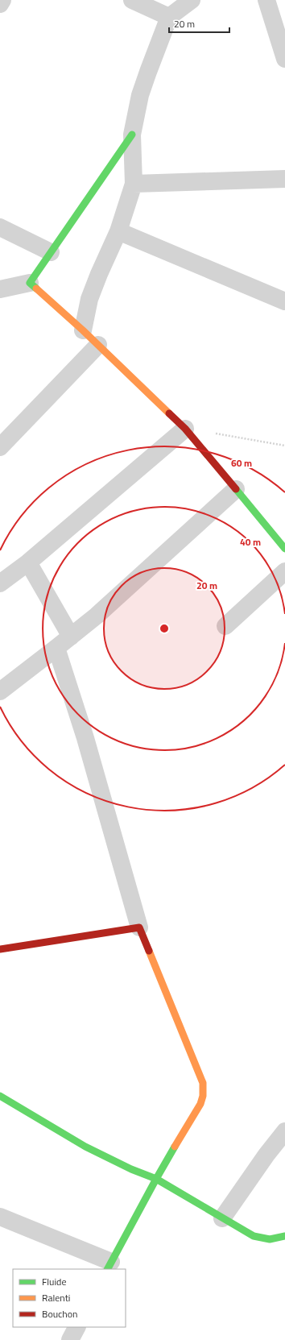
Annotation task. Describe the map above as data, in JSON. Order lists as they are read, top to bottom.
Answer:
{
  "legend": ["Fluide", "Ralenti", "Bouchon"],
  "scale_bar": "20 m",
  "rings": ["60 m", "40 m", "20 m"]
}
